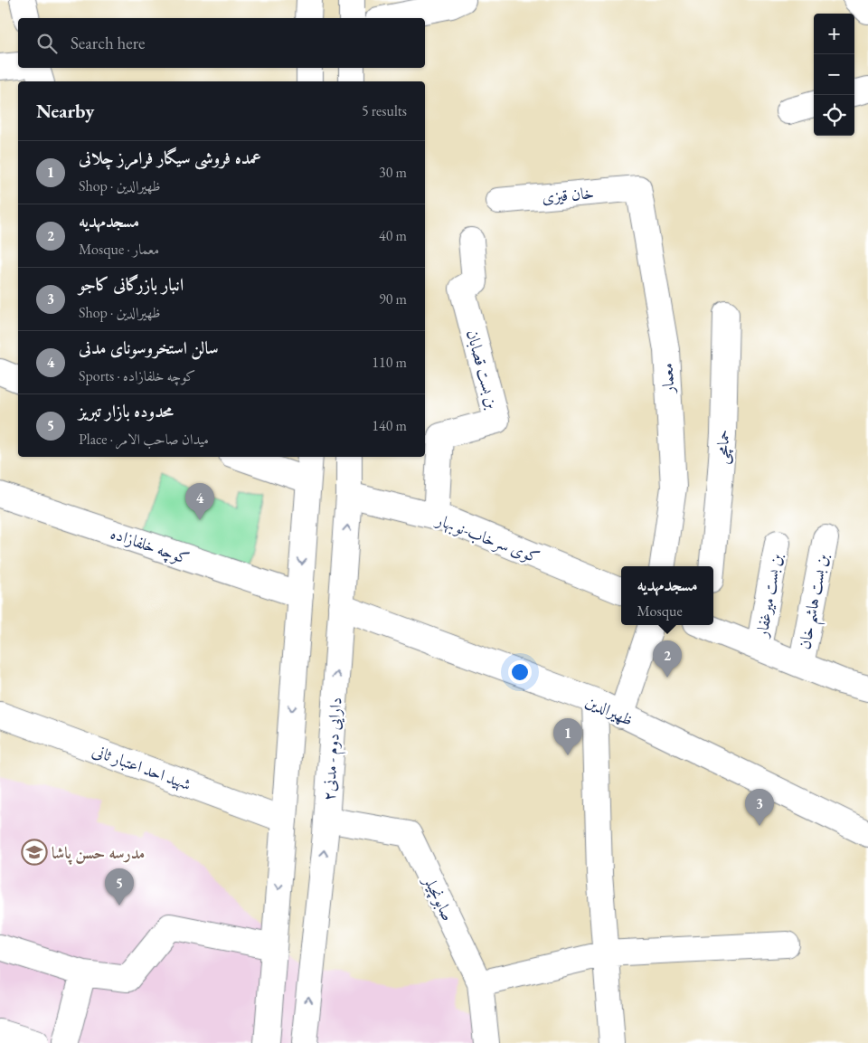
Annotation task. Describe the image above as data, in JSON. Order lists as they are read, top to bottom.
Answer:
{
  "streets": {
    "street": [
      "خان قیزی",
      "بن بست قصابان",
      "معمار",
      "حمامچی",
      "کوی سرخاب-نوبهار",
      "کوچه خلفازاده",
      "بن بست میرغفار",
      "بن بست هاشم خان",
      "ظهیرالدین",
      "دارایی دوم - مدنی۲",
      "شهید احد اعتبار ثانی",
      "صابونچیلر"
    ]
  },
  "crossings": [
    ["خان قیزی", "معمار"],
    ["بن بست قصابان", "کوی سرخاب-نوبهار"],
    ["کوی سرخاب-نوبهار", "دارایی دوم - مدنی۲"],
    ["ظهیرالدین", "دارایی دوم - مدنی۲"],
    ["دارایی دوم - مدنی۲", "صابونچیلر"]
  ],
  "places": {
    "school or university": ["مدرسه حسن پاشا"]
  },
  "page": {
    "map_buttons": ["+", "−"],
    "search": "Search here",
    "heading": ["Nearby", "5 results"],
    "list": [
      {
        "mark": "1",
        "name": "عمده فروشی سیگار فرامرز چلانی",
        "note": "Shop · ظهیرالدین",
        "value": "30 m"
      },
      {
        "mark": "2",
        "name": "مسجدمهدیه",
        "note": "Mosque · معمار",
        "value": "40 m"
      },
      {
        "mark": "3",
        "name": "انبار بازرگانی کاجو",
        "note": "Shop · ظهیرالدین",
        "value": "90 m"
      },
      {
        "mark": "4",
        "name": "سالن استخروسونای مدنی",
        "note": "Sports · کوچه خلفازاده",
        "value": "110 m"
      },
      {
        "mark": "5",
        "name": "محدوده بازار تبریز",
        "note": "Place · میدان صاحب الامر",
        "value": "140 m"
      }
    ],
    "pins": [
      "4",
      "2",
      "1",
      "3",
      "5"
    ],
    "popup": ["مسجدمهدیه", "Mosque"]
  }
}
